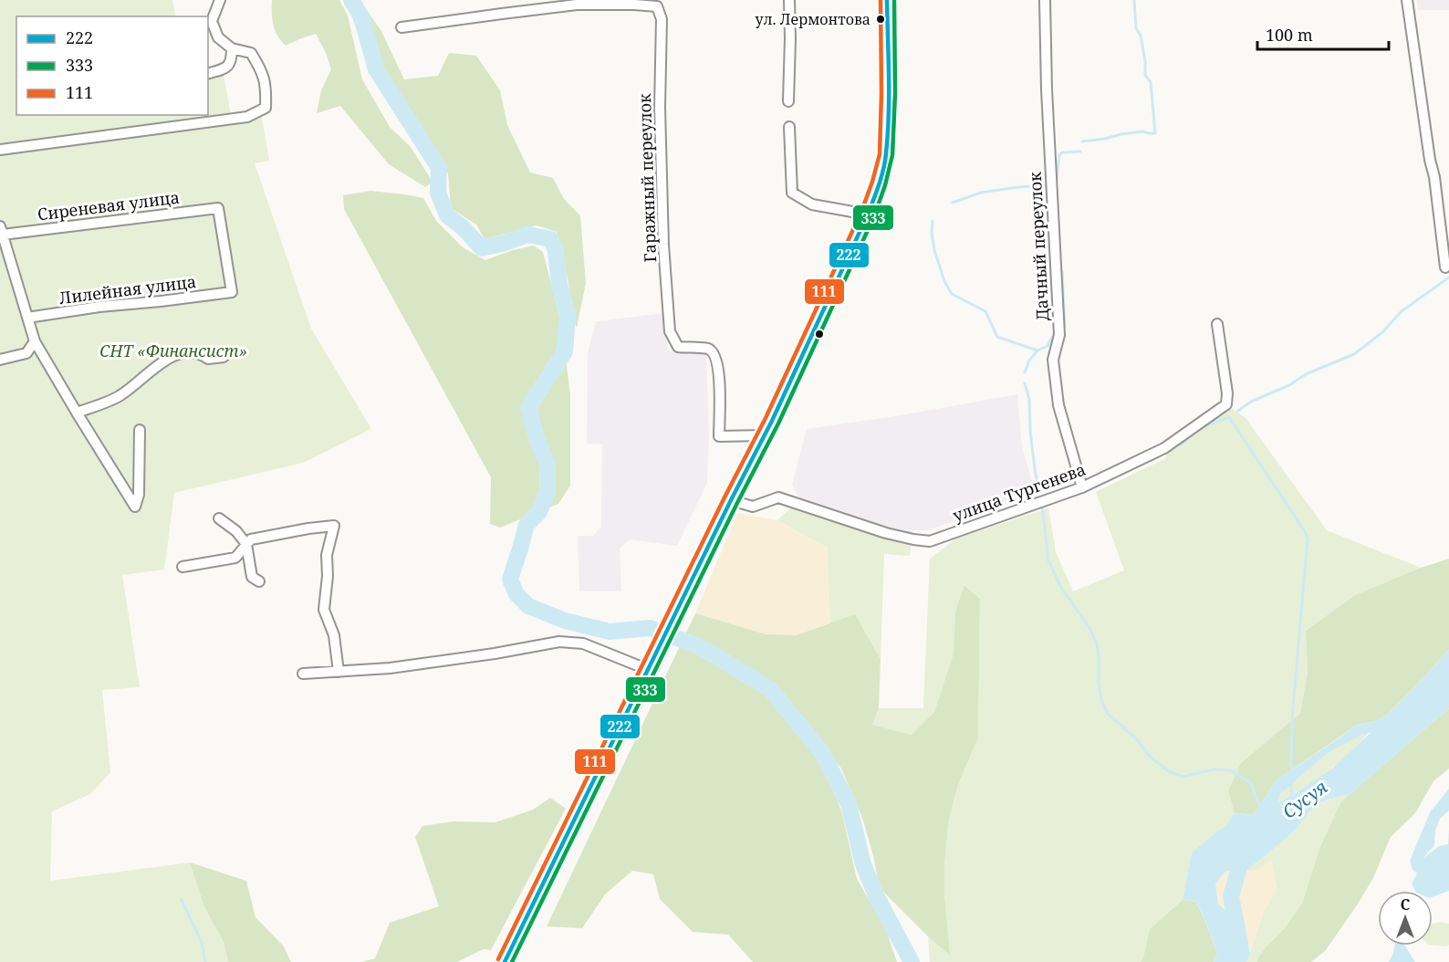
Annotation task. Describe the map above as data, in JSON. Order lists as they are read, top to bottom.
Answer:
{
  "streets": {
    "street": [
      "Гаражный переулок",
      "Сиреневая улица",
      "Дачный переулок",
      "Лилейная улица",
      "улица Тургенева"
    ]
  },
  "crossings": [
    ["Сиреневая улица", "Лилейная улица"],
    ["Дачный переулок", "улица Тургенева"]
  ],
  "water": ["Сусуя"],
  "parks": ["СНТ «Финансист»"],
  "places": ["ул. Лермонтова"],
  "lines": ["transit line 222", "transit line 333", "transit line 111"],
  "legend": ["222", "333", "111"],
  "scale_bar": "100 m",
  "north": "top"
}
